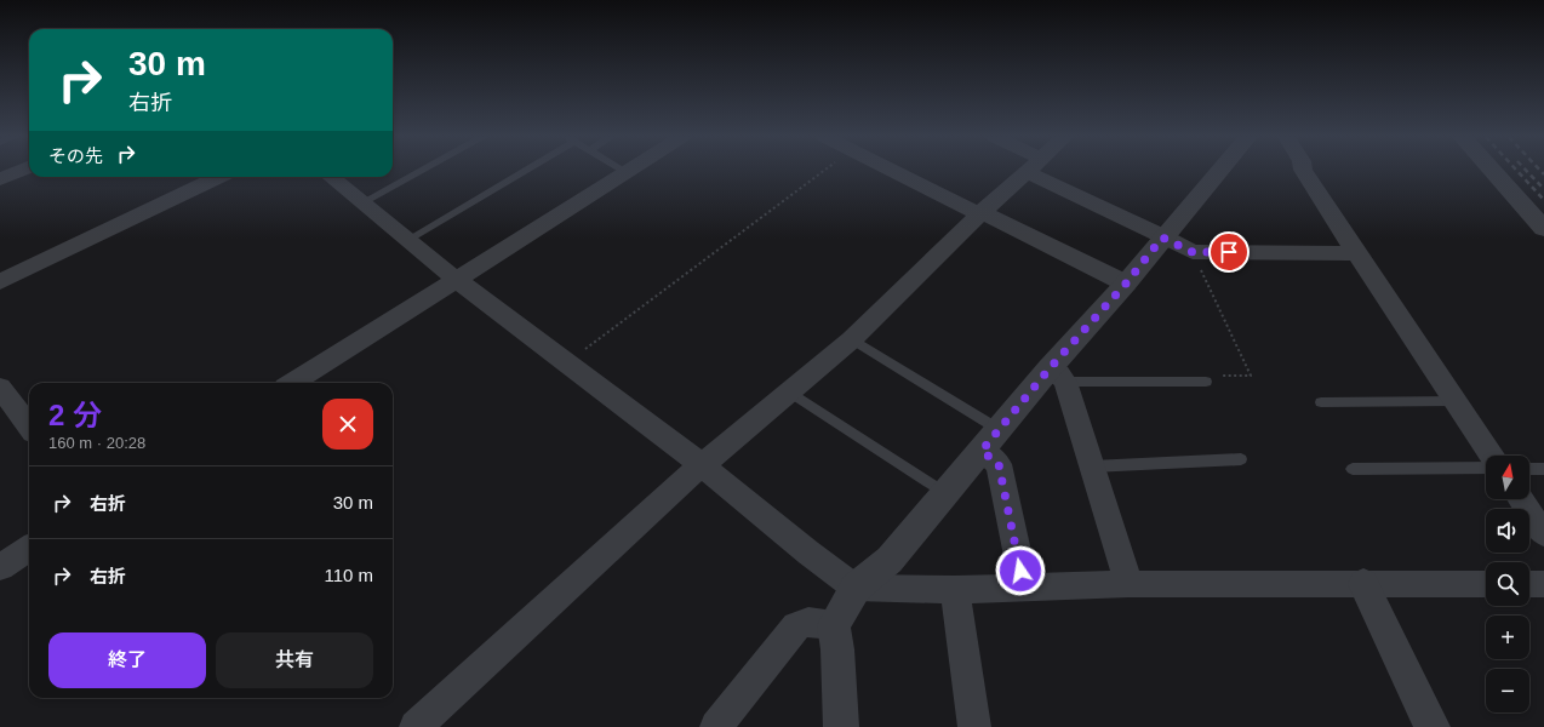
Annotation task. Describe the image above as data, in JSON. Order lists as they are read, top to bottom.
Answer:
{
  "north": "top",
  "page": {
    "turn": ["30 m", "右折"],
    "then": "その先",
    "heading": ["2 分", "160 m · 20:28"],
    "map_buttons": ["+", "−"],
    "list": [
      {
        "name": "右折",
        "value": "30 m"
      },
      {
        "name": "右折",
        "value": "110 m"
      }
    ],
    "buttons": ["終了", "共有"]
  }
}
